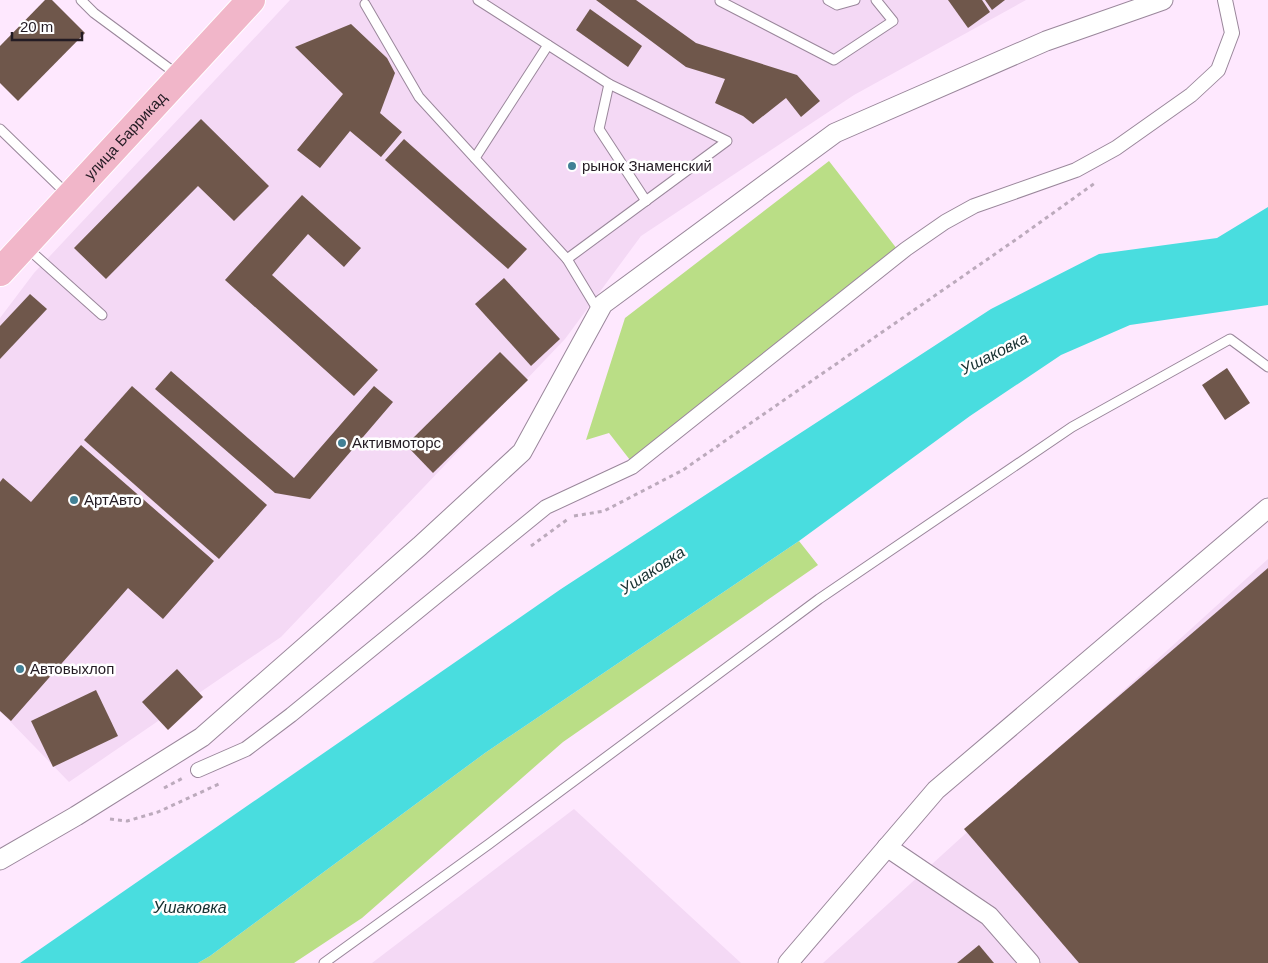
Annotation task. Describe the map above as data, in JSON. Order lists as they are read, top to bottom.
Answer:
{
  "streets": {
    "main road": ["улица Баррикад"]
  },
  "water": ["Ушаковка"],
  "places": [
    "рынок Знаменский",
    "Активмоторс",
    "АртАвто",
    "Автовыхлоп"
  ],
  "scale_bar": "20 m"
}
